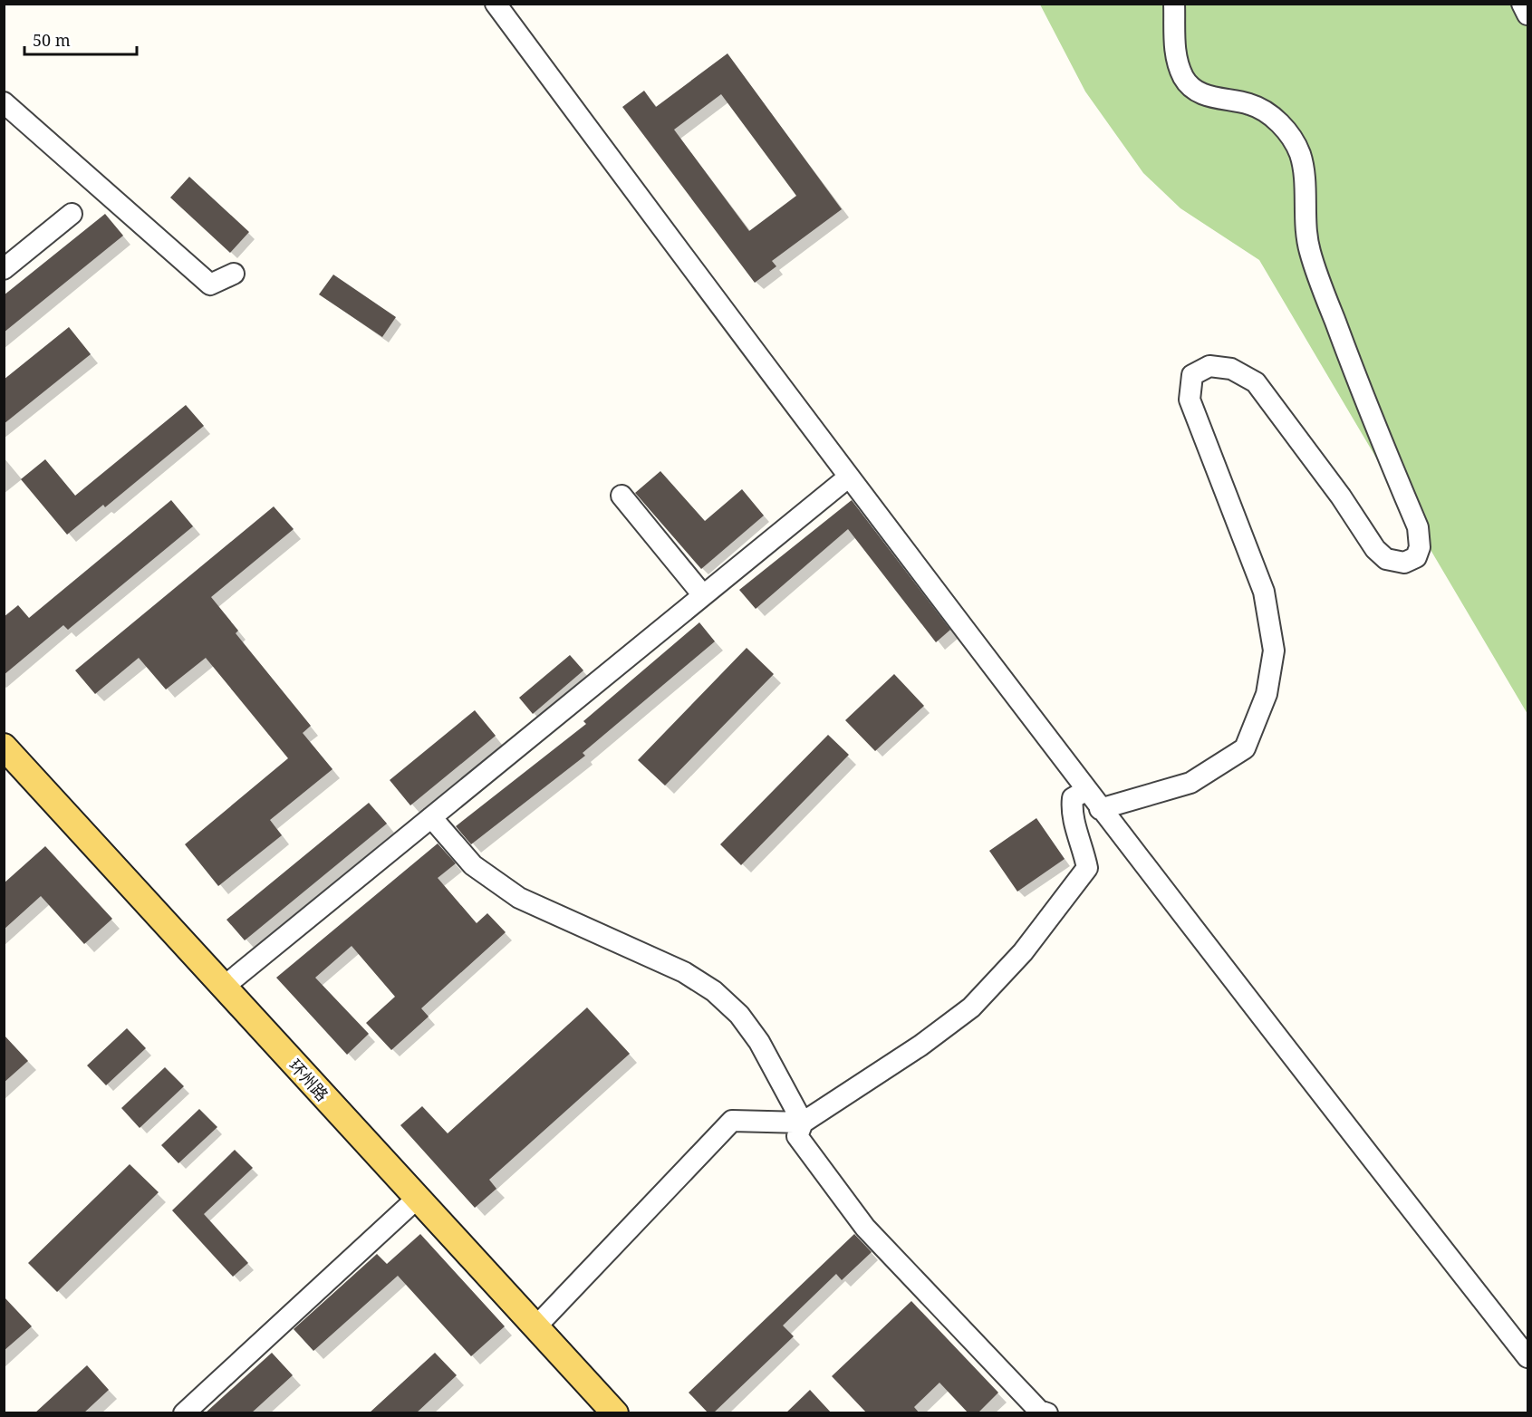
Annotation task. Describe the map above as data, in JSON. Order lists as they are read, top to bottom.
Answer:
{
  "streets": {
    "main road": ["环州路"]
  },
  "scale_bar": "50 m"
}
